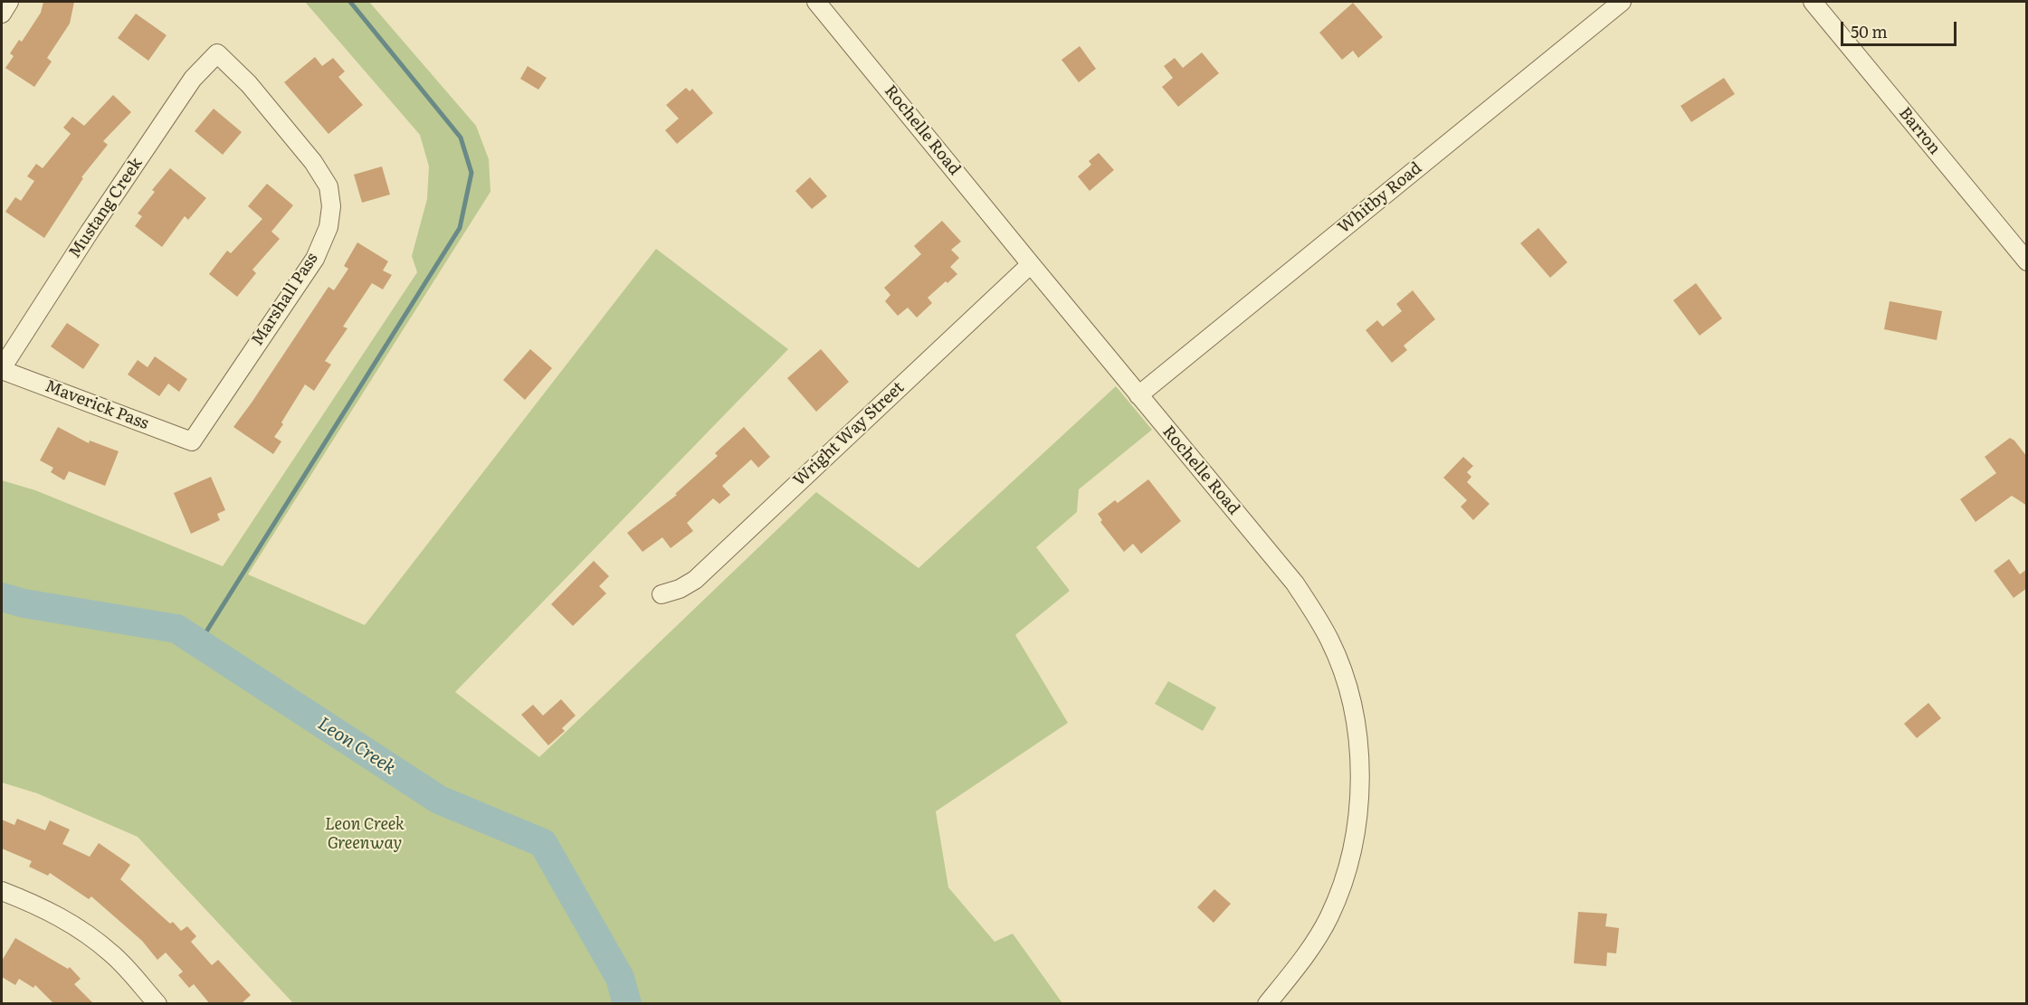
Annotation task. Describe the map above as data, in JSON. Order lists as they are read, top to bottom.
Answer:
{
  "streets": {
    "street": [
      "Rochelle Road",
      "Barron",
      "Whitby Road",
      "Mustang Creek",
      "Marshall Pass",
      "Maverick Pass",
      "Wright Way Street"
    ]
  },
  "crossings": [
    ["Rochelle Road", "Whitby Road"],
    ["Rochelle Road", "Wright Way Street"],
    ["Mustang Creek", "Marshall Pass"],
    ["Mustang Creek", "Maverick Pass"],
    ["Marshall Pass", "Maverick Pass"]
  ],
  "water": ["Leon Creek"],
  "parks": ["Leon Creek Greenway"],
  "scale_bar": "50 m"
}
